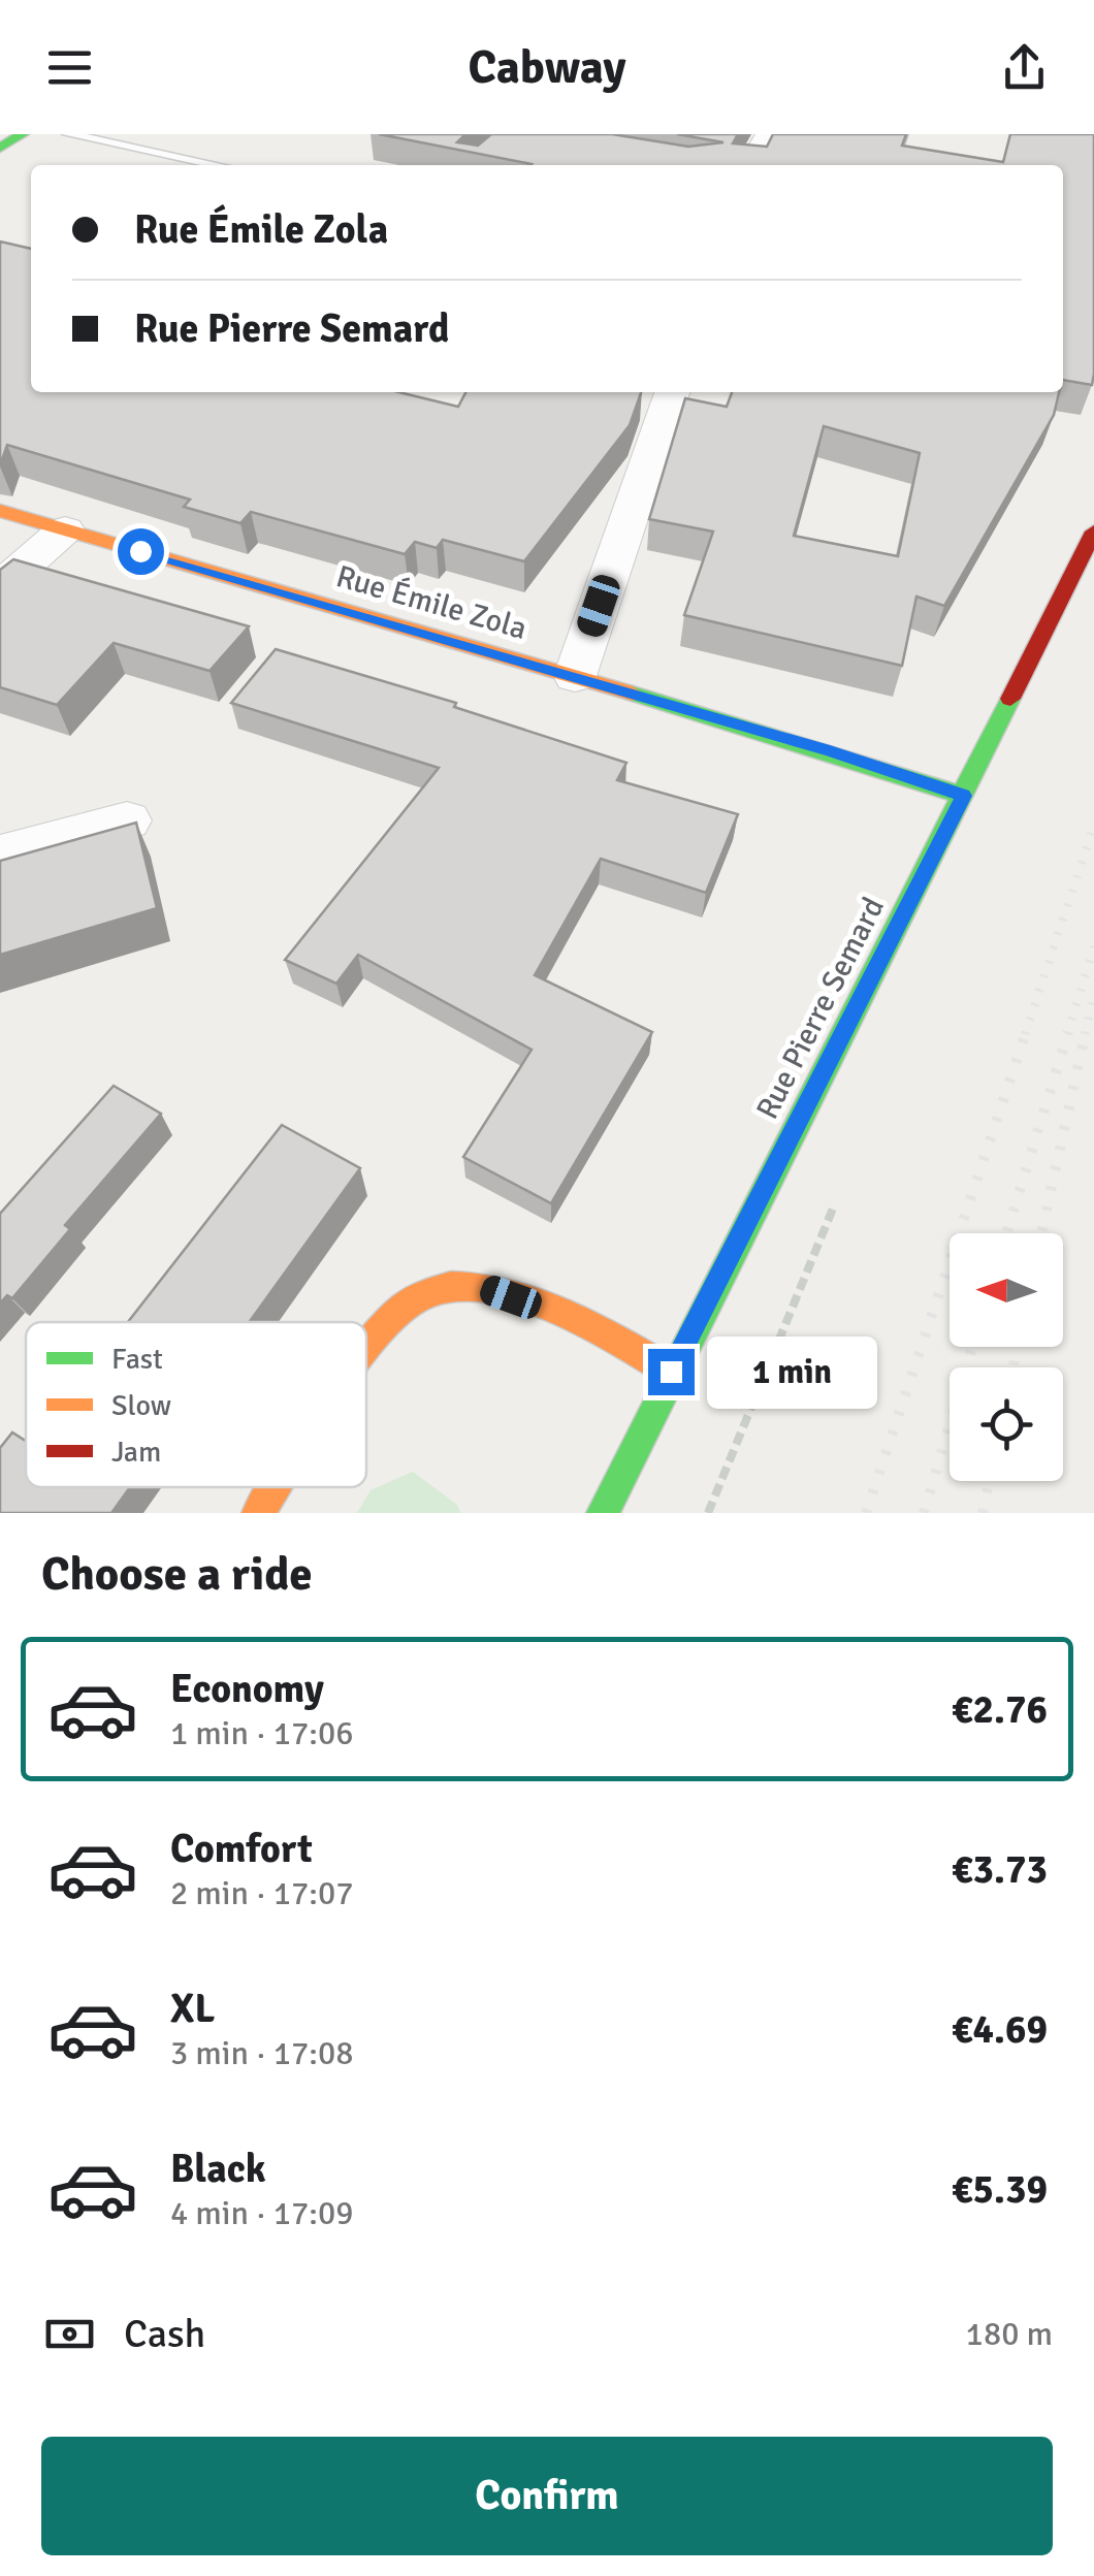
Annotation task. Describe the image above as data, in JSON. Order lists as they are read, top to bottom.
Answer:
{
  "streets": {
    "street": ["Rue Émile Zola", "Rue Pierre Semard"]
  },
  "crossings": [
    ["Rue Émile Zola", "Rue Pierre Semard"]
  ],
  "legend": ["Fast", "Slow", "Jam"],
  "north": "left",
  "page": {
    "header": "Cabway",
    "banner": ["Rue Émile Zola", "Rue Pierre Semard"],
    "bubble": "1 min",
    "heading": "Choose a ride",
    "list": [
      {
        "name": "Economy",
        "note": "1 min · 17:06",
        "value": "€2.76"
      },
      {
        "name": "Comfort",
        "note": "2 min · 17:07",
        "value": "€3.73"
      },
      {
        "name": "XL",
        "note": "3 min · 17:08",
        "value": "€4.69"
      },
      {
        "name": "Black",
        "note": "4 min · 17:09",
        "value": "€5.39"
      }
    ],
    "pay": ["Cash", "180 m"],
    "buttons": "Confirm"
  }
}
